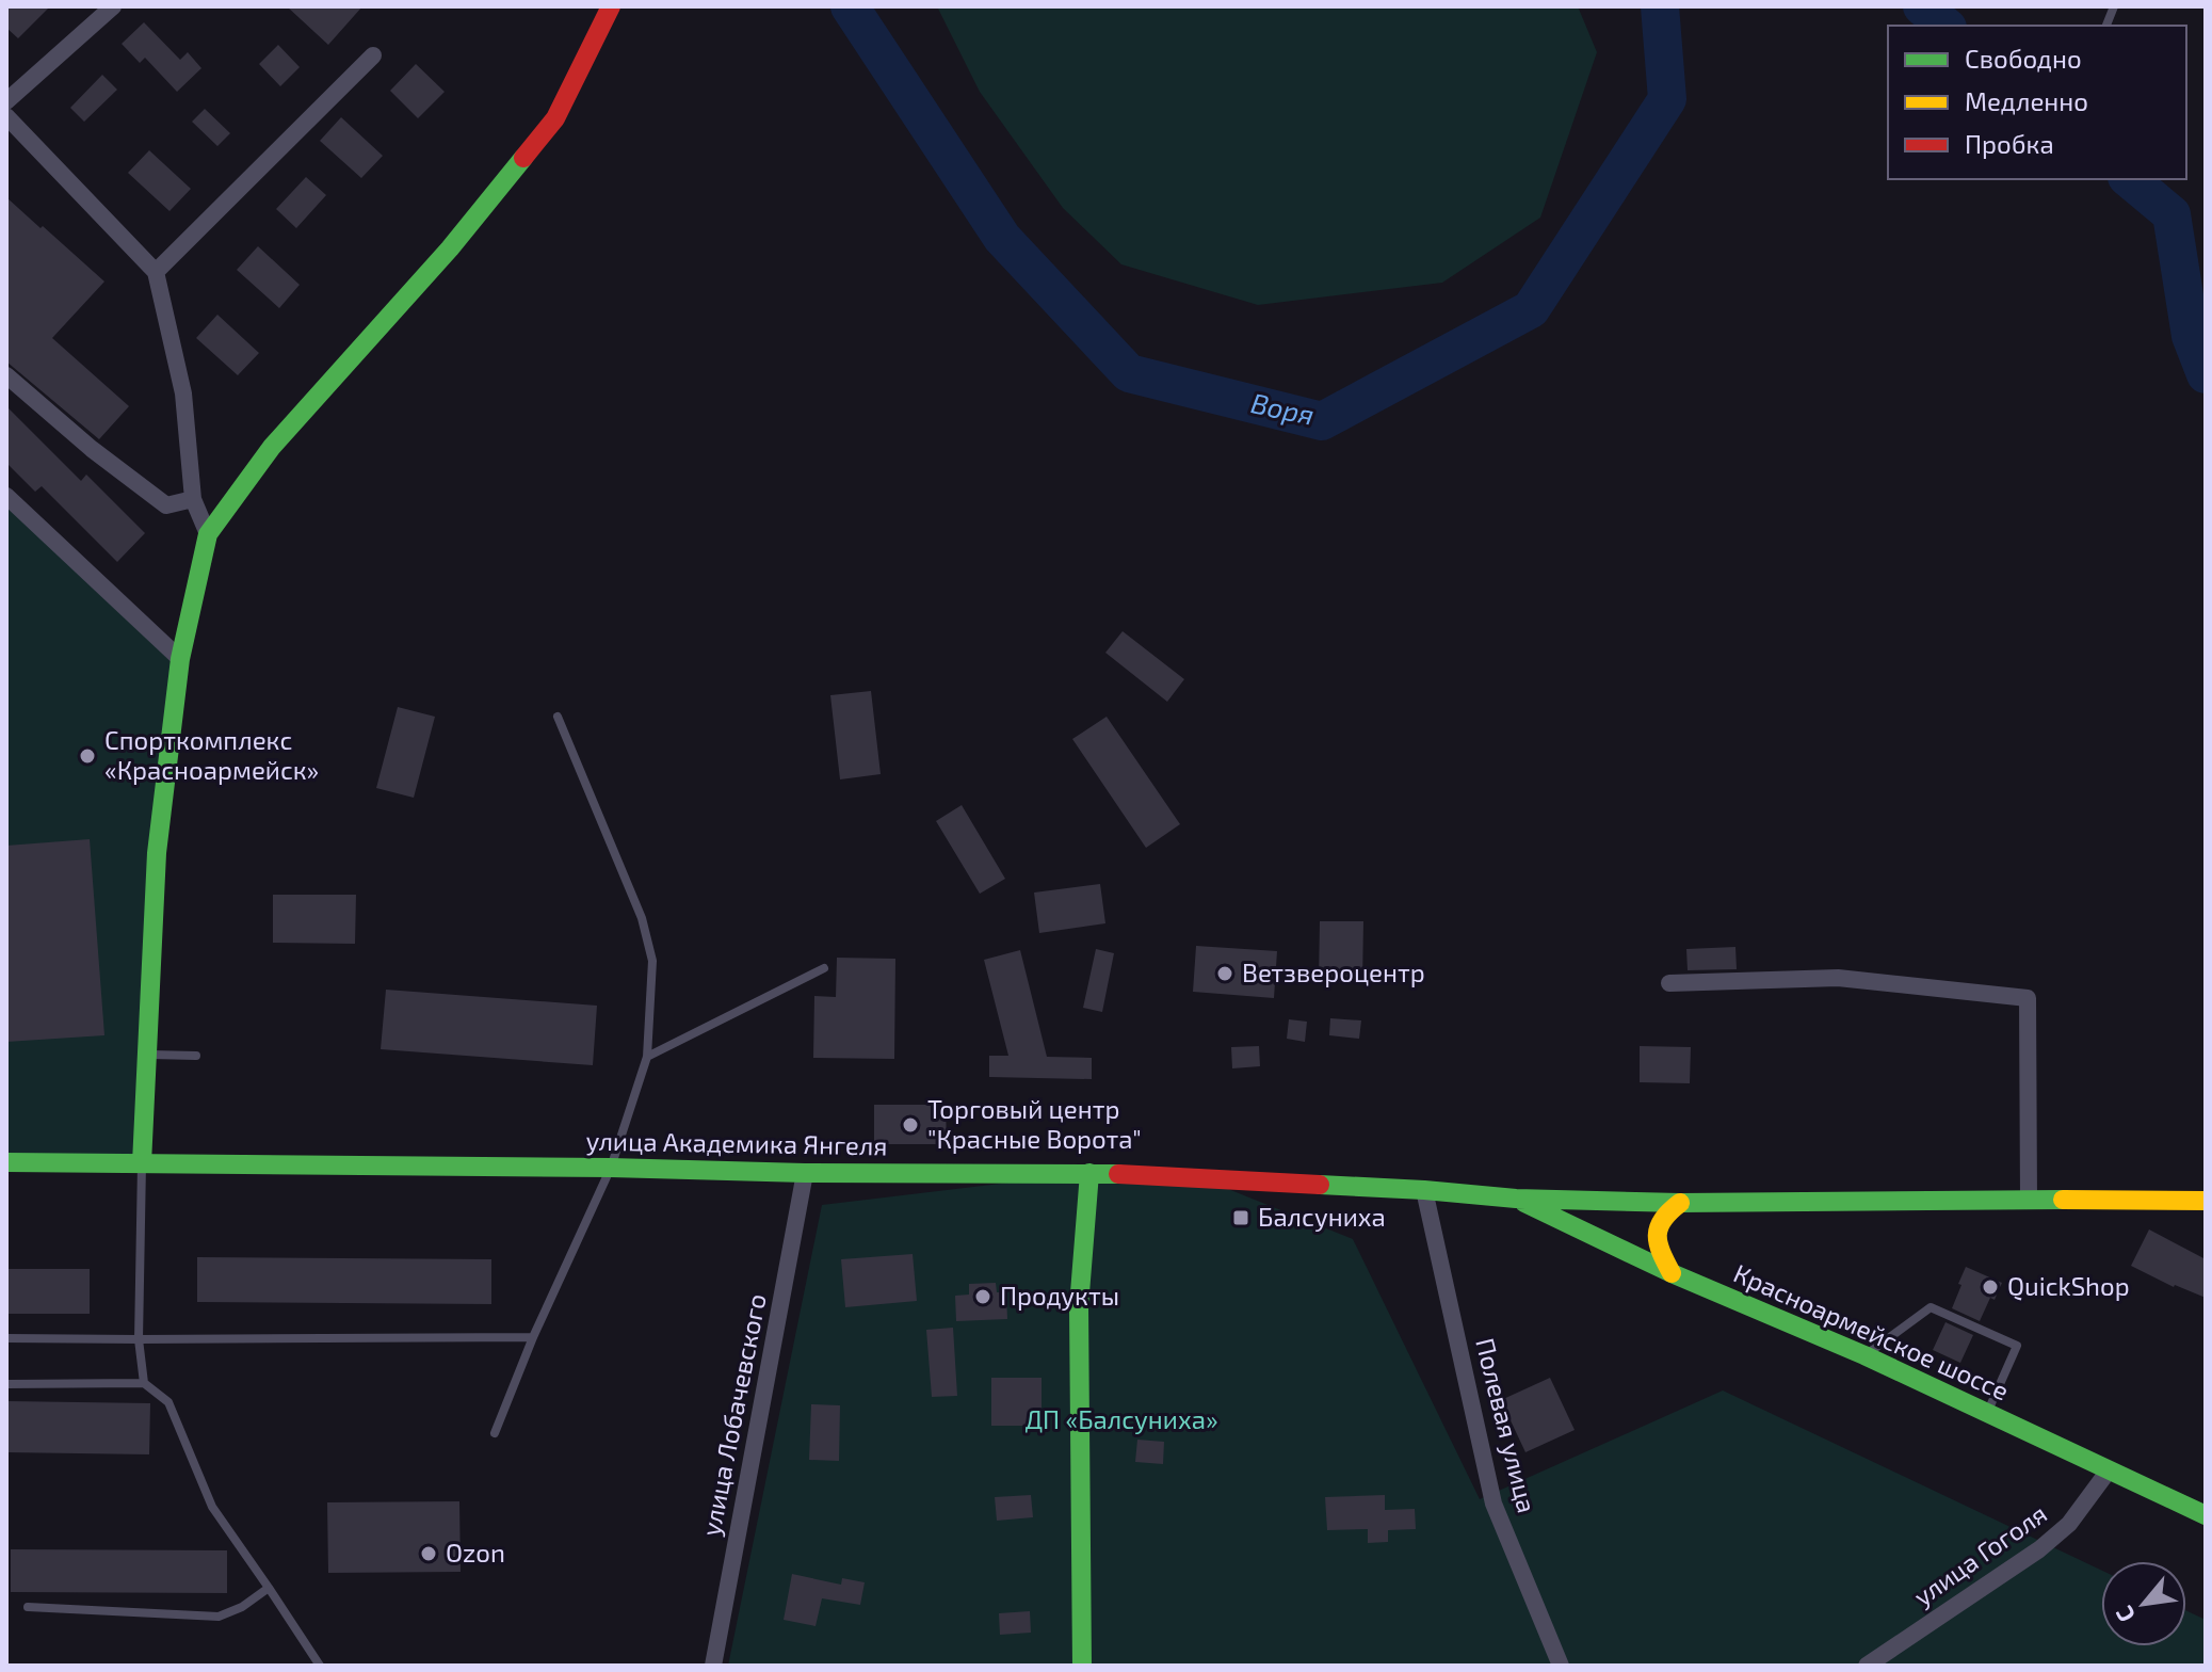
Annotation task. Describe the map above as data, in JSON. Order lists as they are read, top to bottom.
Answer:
{
  "streets": {
    "street": [
      "улица Академика Янгеля",
      "Красноармейское шоссе",
      "улица Лобачевского",
      "Полевая улица",
      "улица Гоголя"
    ]
  },
  "crossings": [
    ["улица Академика Янгеля", "Красноармейское шоссе"],
    ["улица Академика Янгеля", "улица Лобачевского"],
    ["улица Академика Янгеля", "Полевая улица"],
    ["Красноармейское шоссе", "улица Гоголя"]
  ],
  "water": ["Воря"],
  "parks": ["ДП «Балсуниха»"],
  "places": {
    "other": [
      "Спорткомплекс «Красноармейск»",
      "Ветзвероцентр",
      "Торговый центр \"Красные Ворота\"",
      "QuickShop",
      "Продукты",
      "Ozon"
    ],
    "transit": ["Балсуниха"]
  },
  "legend": ["Свободно", "Медленно", "Пробка"],
  "north": "bottom left"
}
